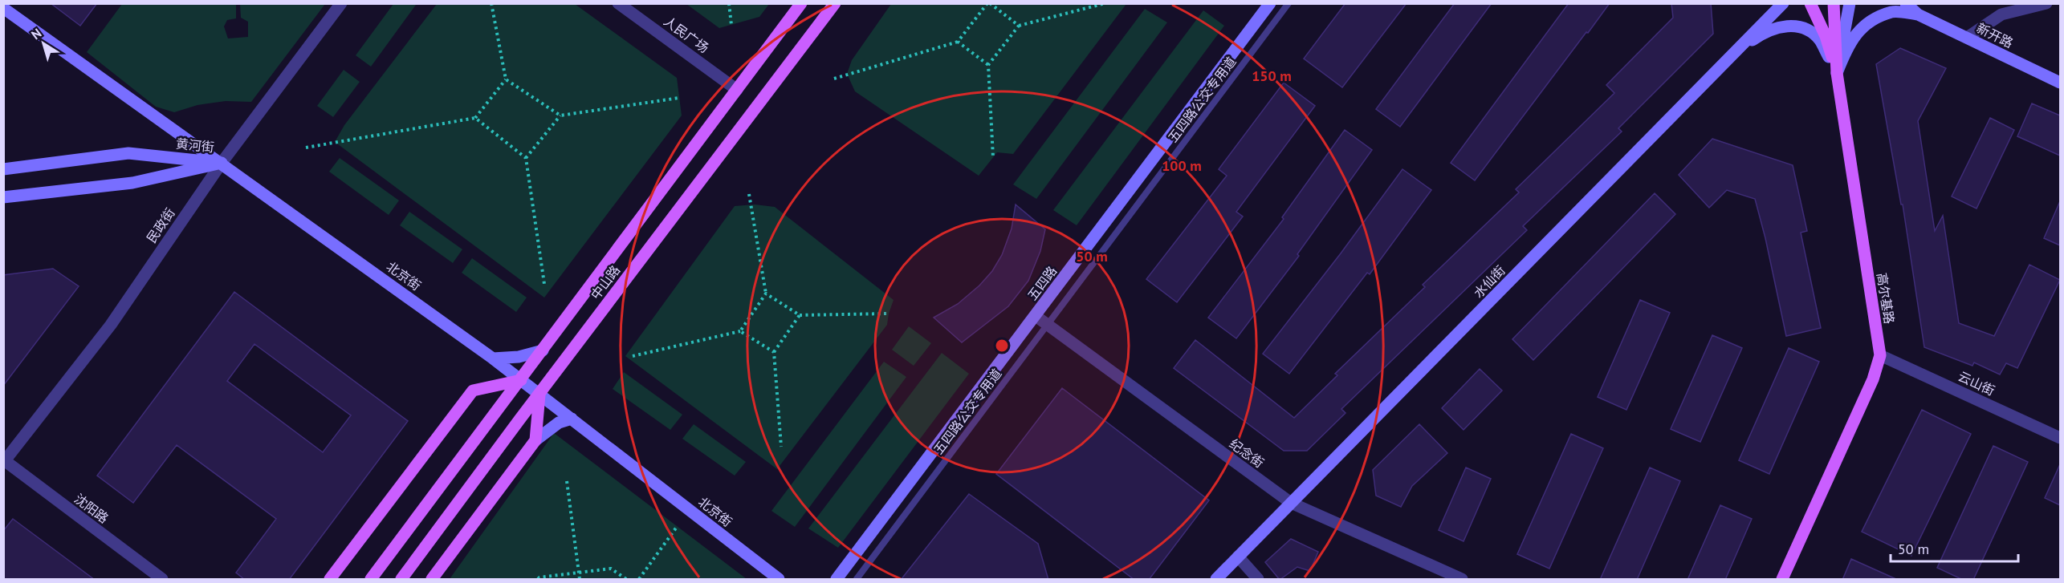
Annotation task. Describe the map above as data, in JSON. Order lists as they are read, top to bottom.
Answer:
{
  "streets": {
    "main road": [
      "新开路",
      "黄河街",
      "北京街",
      "水仙街",
      "中山路",
      "五四路",
      "高尔基路"
    ],
    "street": [
      "人民广场",
      "民政街",
      "云山街",
      "纪念街",
      "沈阳路"
    ],
    "lane": ["五四路公交专用道"]
  },
  "crossings": [
    ["人民广场", "中山路"],
    ["五四路公交专用道", "纪念街"],
    ["黄河街", "民政街"],
    ["黄河街", "北京街"],
    ["民政街", "北京街"],
    ["民政街", "沈阳路"],
    ["北京街", "中山路"],
    ["水仙街", "纪念街"],
    ["五四路", "纪念街"],
    ["高尔基路", "云山街"]
  ],
  "scale_bar": "50 m",
  "north": "top left",
  "rings": ["150 m", "100 m", "50 m"]
}
